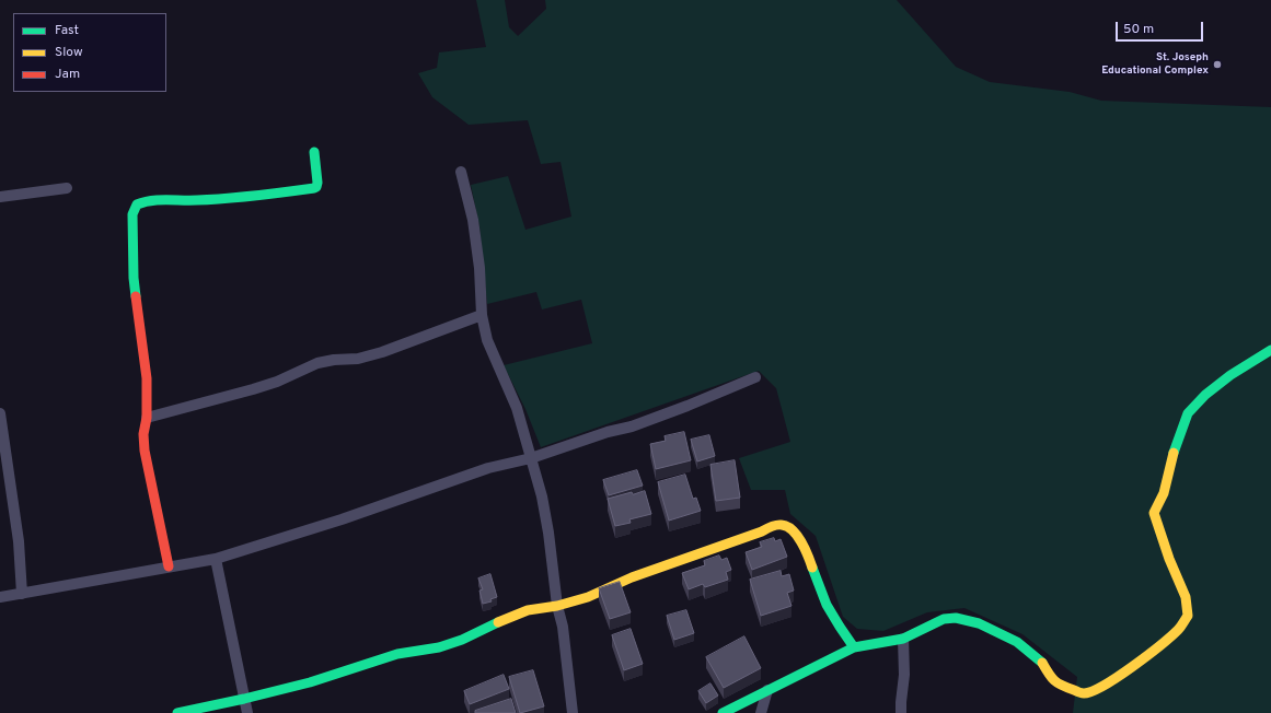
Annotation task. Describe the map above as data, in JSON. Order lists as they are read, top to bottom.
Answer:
{
  "places": ["St. Joseph Educational Complex"],
  "legend": ["Fast", "Slow", "Jam"],
  "scale_bar": "50 m"
}
